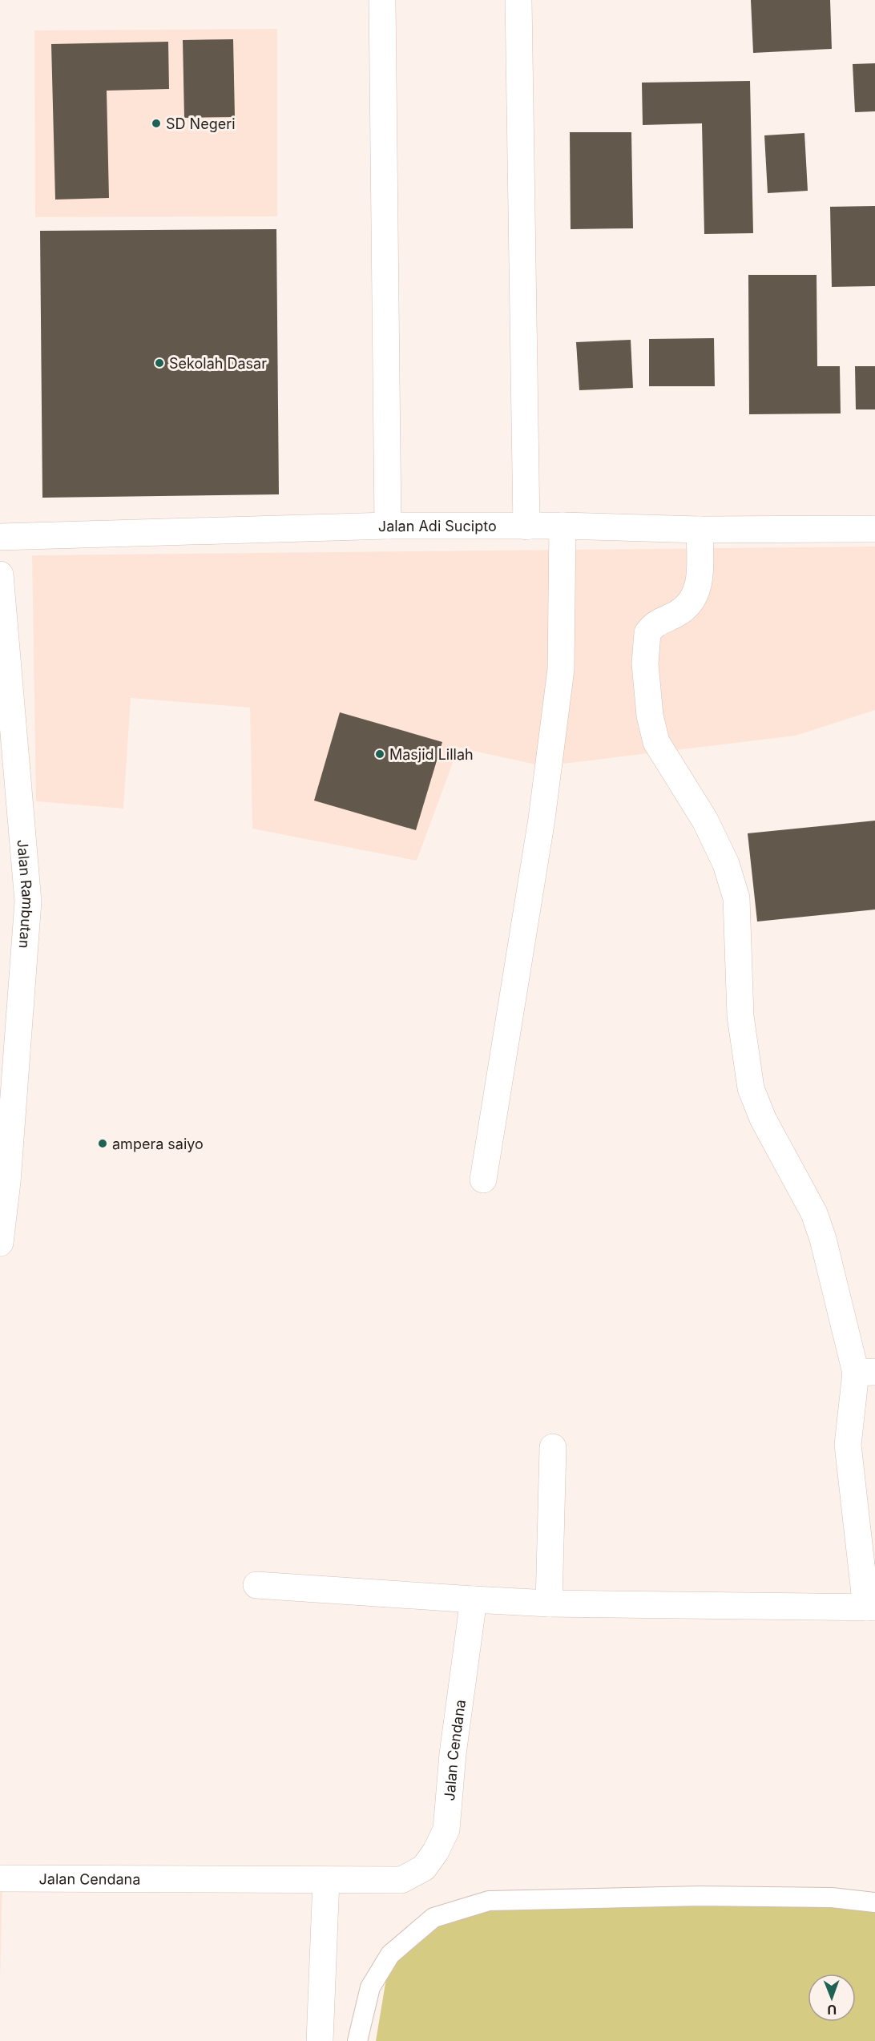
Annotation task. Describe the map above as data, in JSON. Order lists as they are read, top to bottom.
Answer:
{
  "streets": {
    "street": ["Jalan Adi Sucipto", "Jalan Rambutan", "Jalan Cendana"]
  },
  "places": [
    "SD Negeri",
    "Sekolah Dasar",
    "Masjid Lillah",
    "ampera saiyo"
  ],
  "north": "bottom"
}
